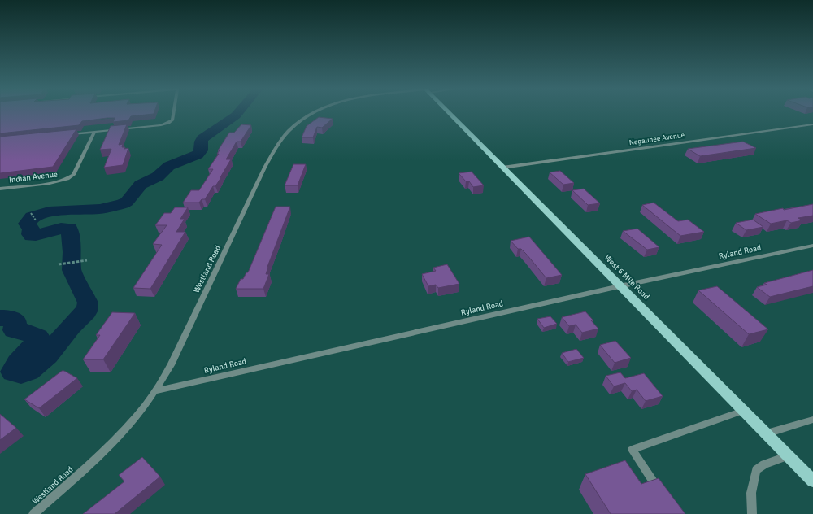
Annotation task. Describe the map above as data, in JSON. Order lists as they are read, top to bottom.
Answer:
{
  "streets": {
    "main road": ["West 6 Mile Road"],
    "street": [
      "Negaunee Avenue",
      "Indian Avenue",
      "Ryland Road",
      "Westland Road"
    ]
  },
  "crossings": [
    ["Negaunee Avenue", "West 6 Mile Road"],
    ["Ryland Road", "Westland Road"],
    ["Ryland Road", "West 6 Mile Road"]
  ]
}
